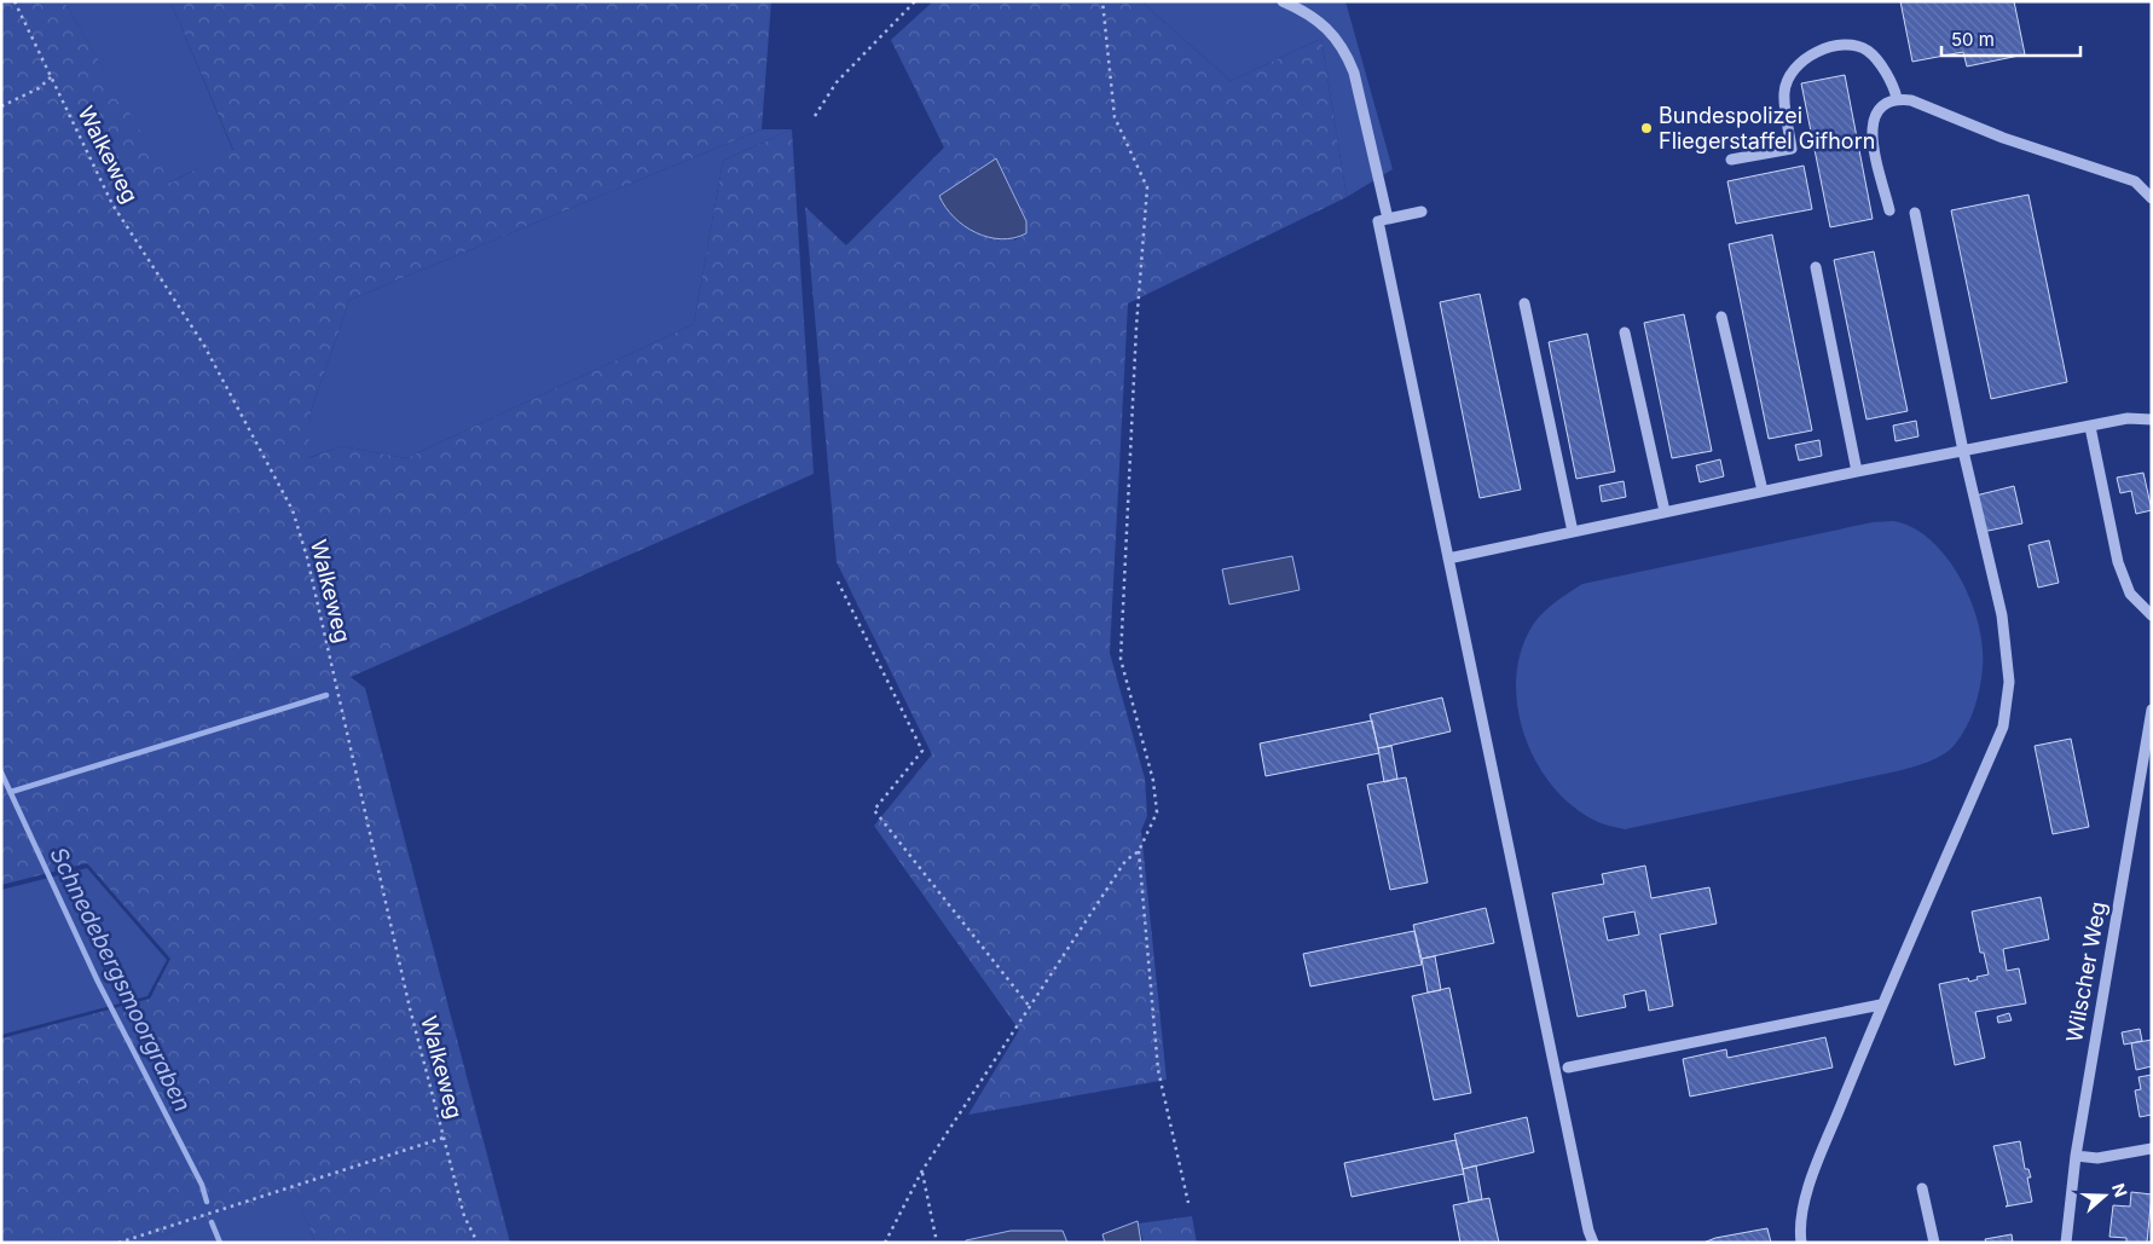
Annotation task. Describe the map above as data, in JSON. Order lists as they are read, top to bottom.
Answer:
{
  "streets": {
    "street": ["Wilscher Weg"],
    "path": ["Walkeweg"]
  },
  "water": ["Schnedebergsmoorgraben"],
  "places": ["Bundespolizei Fliegerstaffel Gifhorn"],
  "scale_bar": "50 m",
  "north": "right"
}
